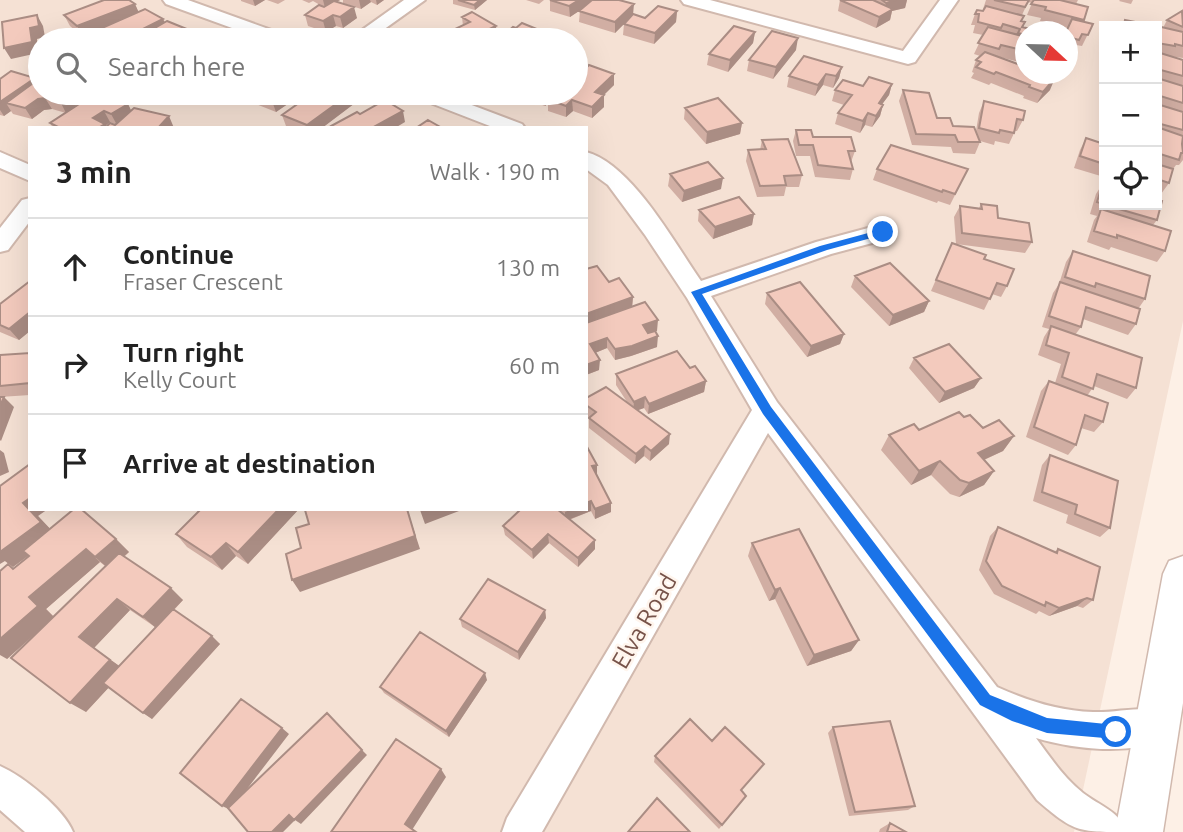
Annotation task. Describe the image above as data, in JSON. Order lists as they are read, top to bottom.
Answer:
{
  "streets": {
    "street": ["Elva Road"]
  },
  "north": "right",
  "page": {
    "map_buttons": ["+", "−"],
    "search": "Search here",
    "heading": ["3 min", "Walk · 190 m"],
    "list": [
      ["Continue", "Fraser Crescent", "130 m"],
      ["Turn right", "Kelly Court", "60 m"],
      "Arrive at destination"
    ]
  }
}
